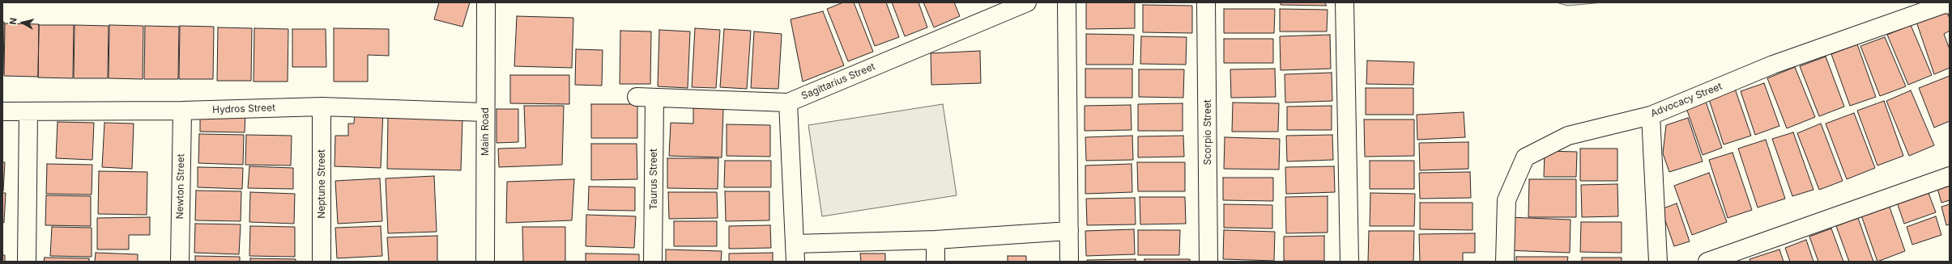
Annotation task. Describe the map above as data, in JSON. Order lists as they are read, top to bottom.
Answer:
{
  "streets": {
    "street": [
      "Sagittarius Street",
      "Advocacy Street",
      "Hydros Street",
      "Main Road",
      "Scorpio Street",
      "Taurus Street",
      "Neptune Street",
      "Newton Street"
    ]
  },
  "crossings": [
    ["Sagittarius Street", "Taurus Street"],
    ["Hydros Street", "Main Road"],
    ["Hydros Street", "Neptune Street"],
    ["Hydros Street", "Newton Street"]
  ],
  "north": "left"
}
